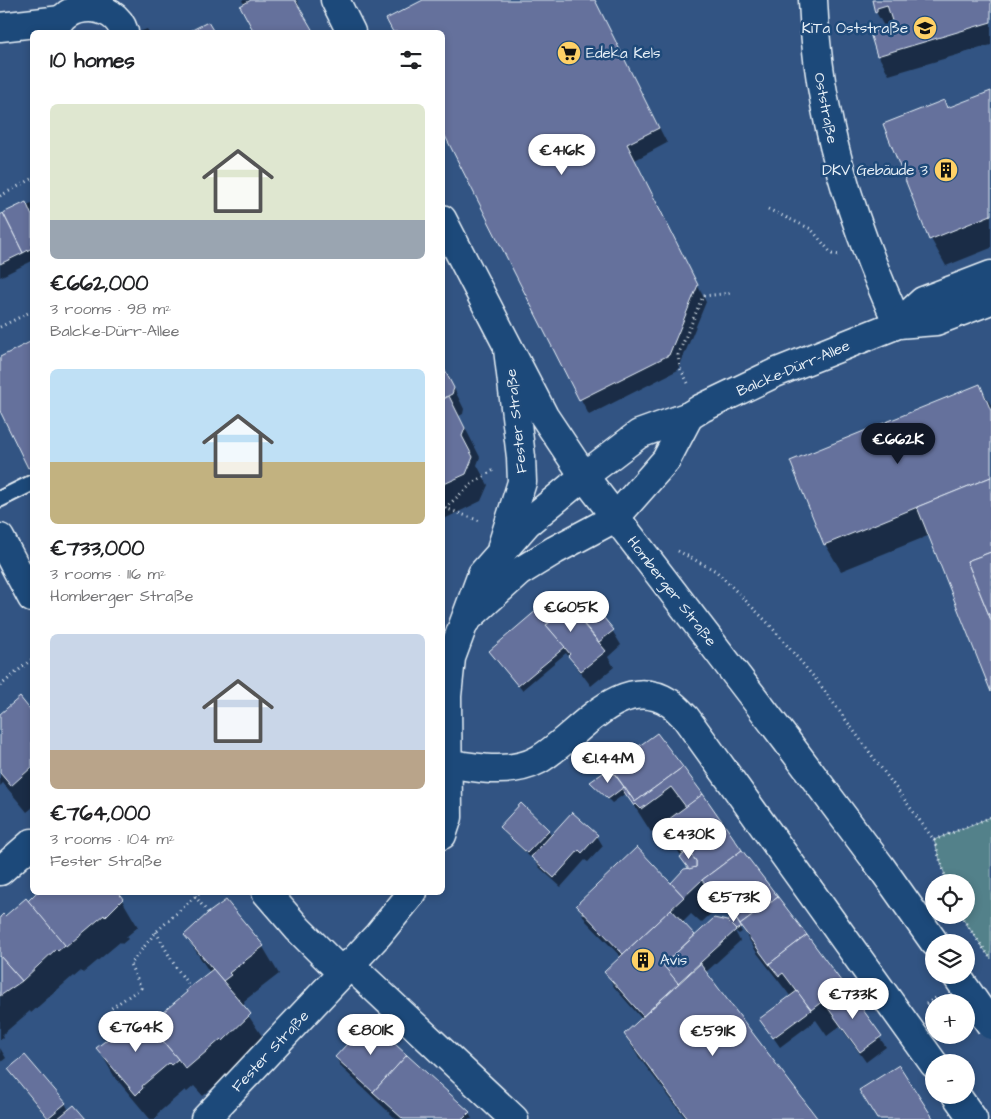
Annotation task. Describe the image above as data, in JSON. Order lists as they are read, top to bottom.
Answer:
{
  "streets": {
    "street": [
      "Oststraße",
      "Balcke-Dürr-Allee",
      "Fester Straße",
      "Homberger Straße"
    ]
  },
  "crossings": [
    ["Oststraße", "Balcke-Dürr-Allee"],
    ["Balcke-Dürr-Allee", "Fester Straße"],
    ["Balcke-Dürr-Allee", "Homberger Straße"],
    ["Fester Straße", "Homberger Straße"]
  ],
  "places": {
    "school or university": ["KiTa Oststraße"],
    "supermarket": ["Edeka Kels"],
    "building": ["DKV Gebäude 3", "Avis"]
  },
  "page": {
    "heading": "10 homes",
    "list": [
      {
        "name": "€662,000",
        "note": "3 rooms · 98 m² · Balcke-Dürr-Allee"
      },
      {
        "name": "€733,000",
        "note": "3 rooms · 116 m² · Homberger Straße"
      },
      {
        "name": "€764,000",
        "note": "3 rooms · 104 m² · Fester Straße"
      }
    ],
    "price": [
      "€416K",
      "€662K",
      "€605K",
      "€1.44M",
      "€430K",
      "€573K",
      "€733K",
      "€764K",
      "€801K",
      "€591K"
    ],
    "map_buttons": ["+", "−"]
  }
}
